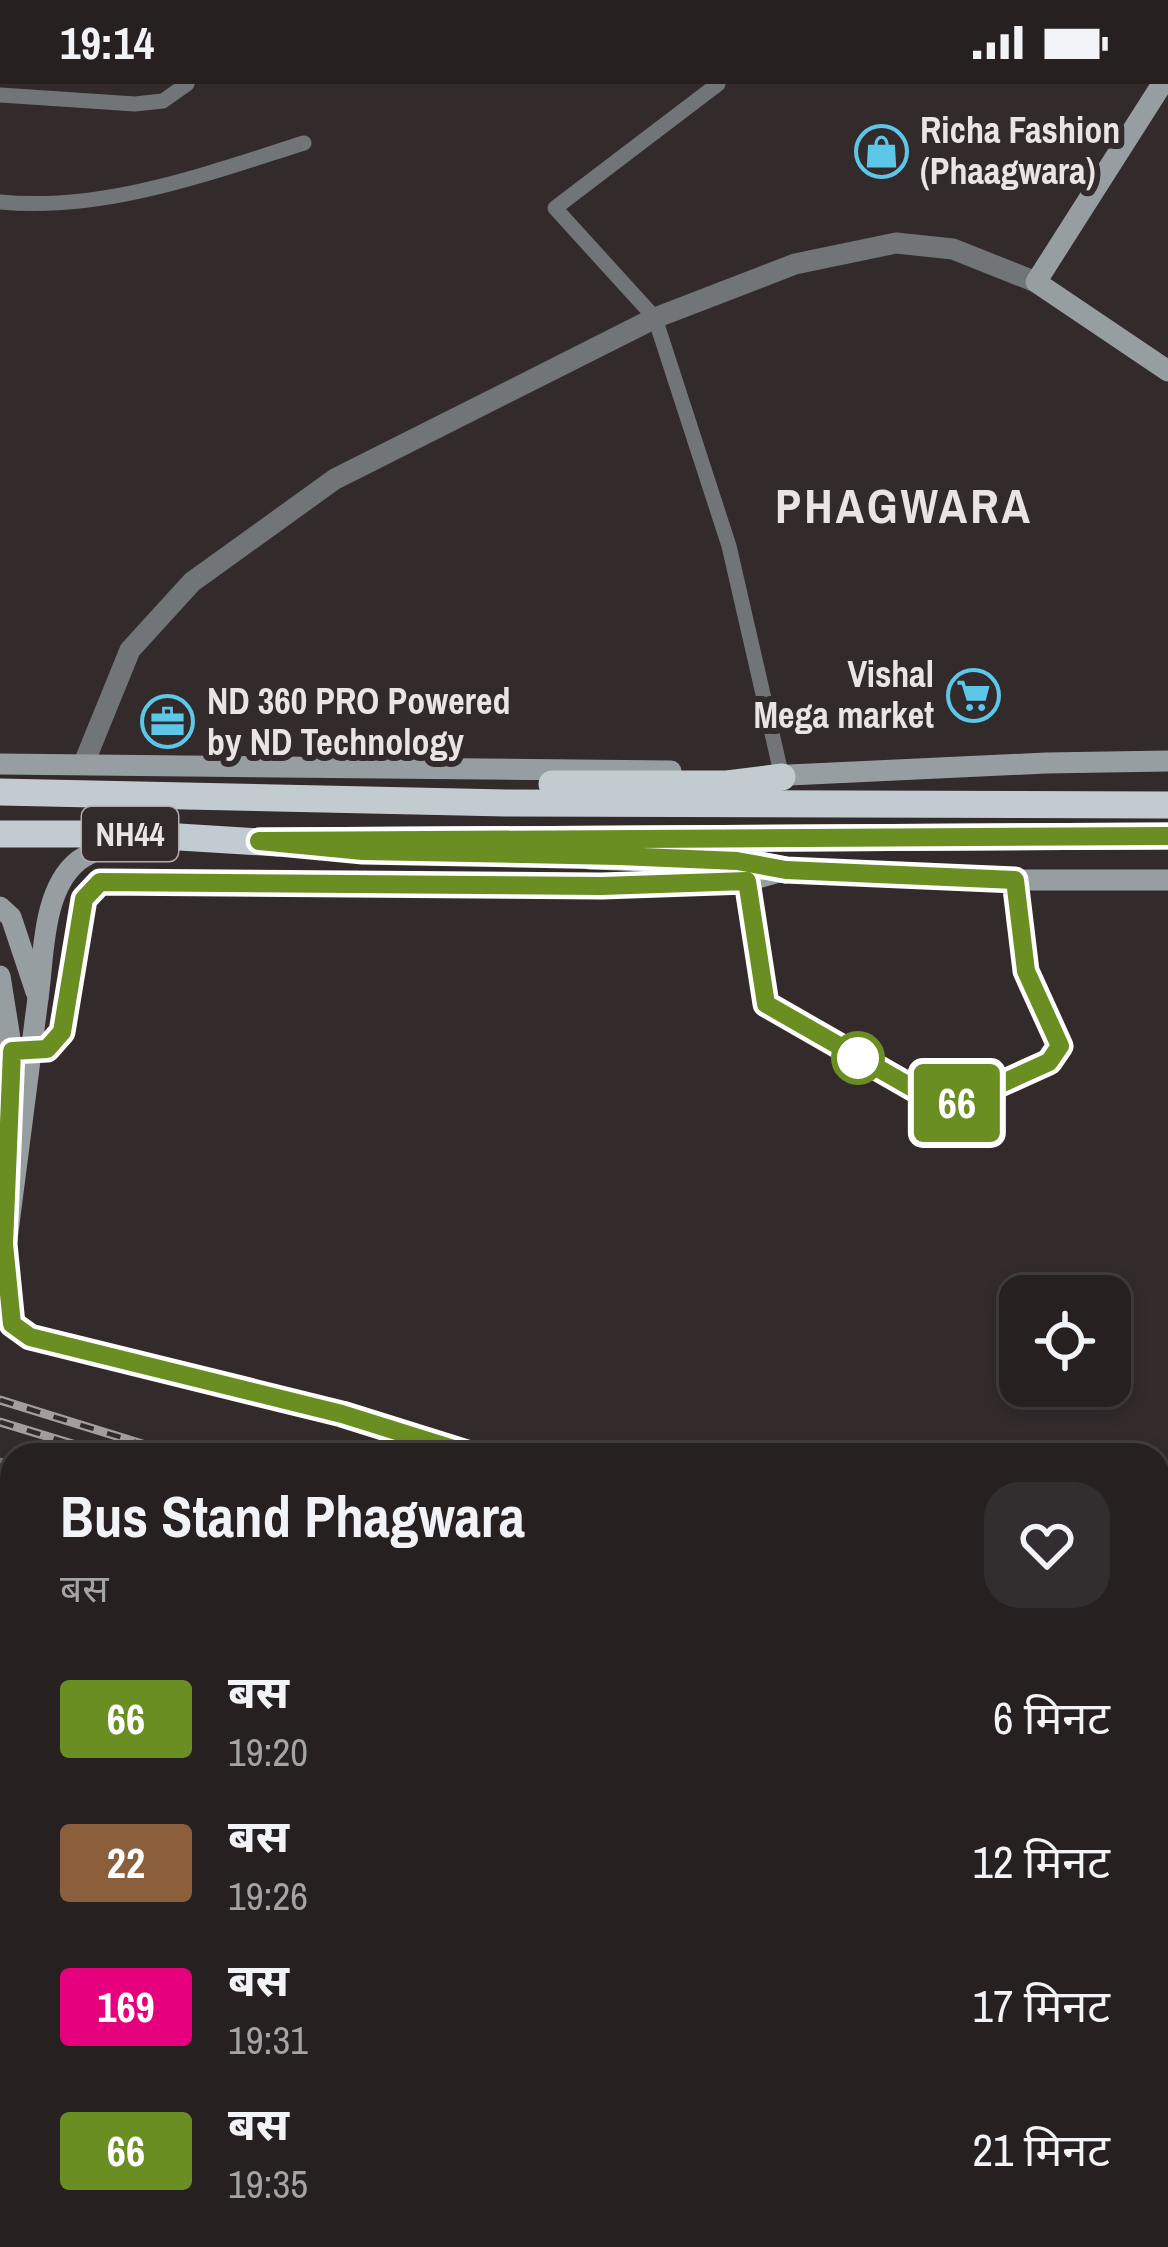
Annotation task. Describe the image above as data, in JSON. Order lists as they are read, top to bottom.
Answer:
{
  "streets": {
    "highway": ["NH44"]
  },
  "districts": ["PHAGWARA"],
  "places": {
    "shop": ["Richa Fashion (Phaagwara)"],
    "supermarket": ["Vishal Mega market"],
    "office": ["ND 360 PRO Powered by ND Technology"]
  },
  "lines": ["bus line 66"],
  "page": {
    "status": "19:14",
    "on_map": "66",
    "heading": ["Bus Stand Phagwara", "बस"],
    "list": [
      {
        "mark": "66",
        "name": "बस",
        "note": "19:20",
        "value": "6 मिनट"
      },
      {
        "mark": "22",
        "name": "बस",
        "note": "19:26",
        "value": "12 मिनट"
      },
      {
        "mark": "169",
        "name": "बस",
        "note": "19:31",
        "value": "17 मिनट"
      },
      {
        "mark": "66",
        "name": "बस",
        "note": "19:35",
        "value": "21 मिनट"
      }
    ]
  }
}
